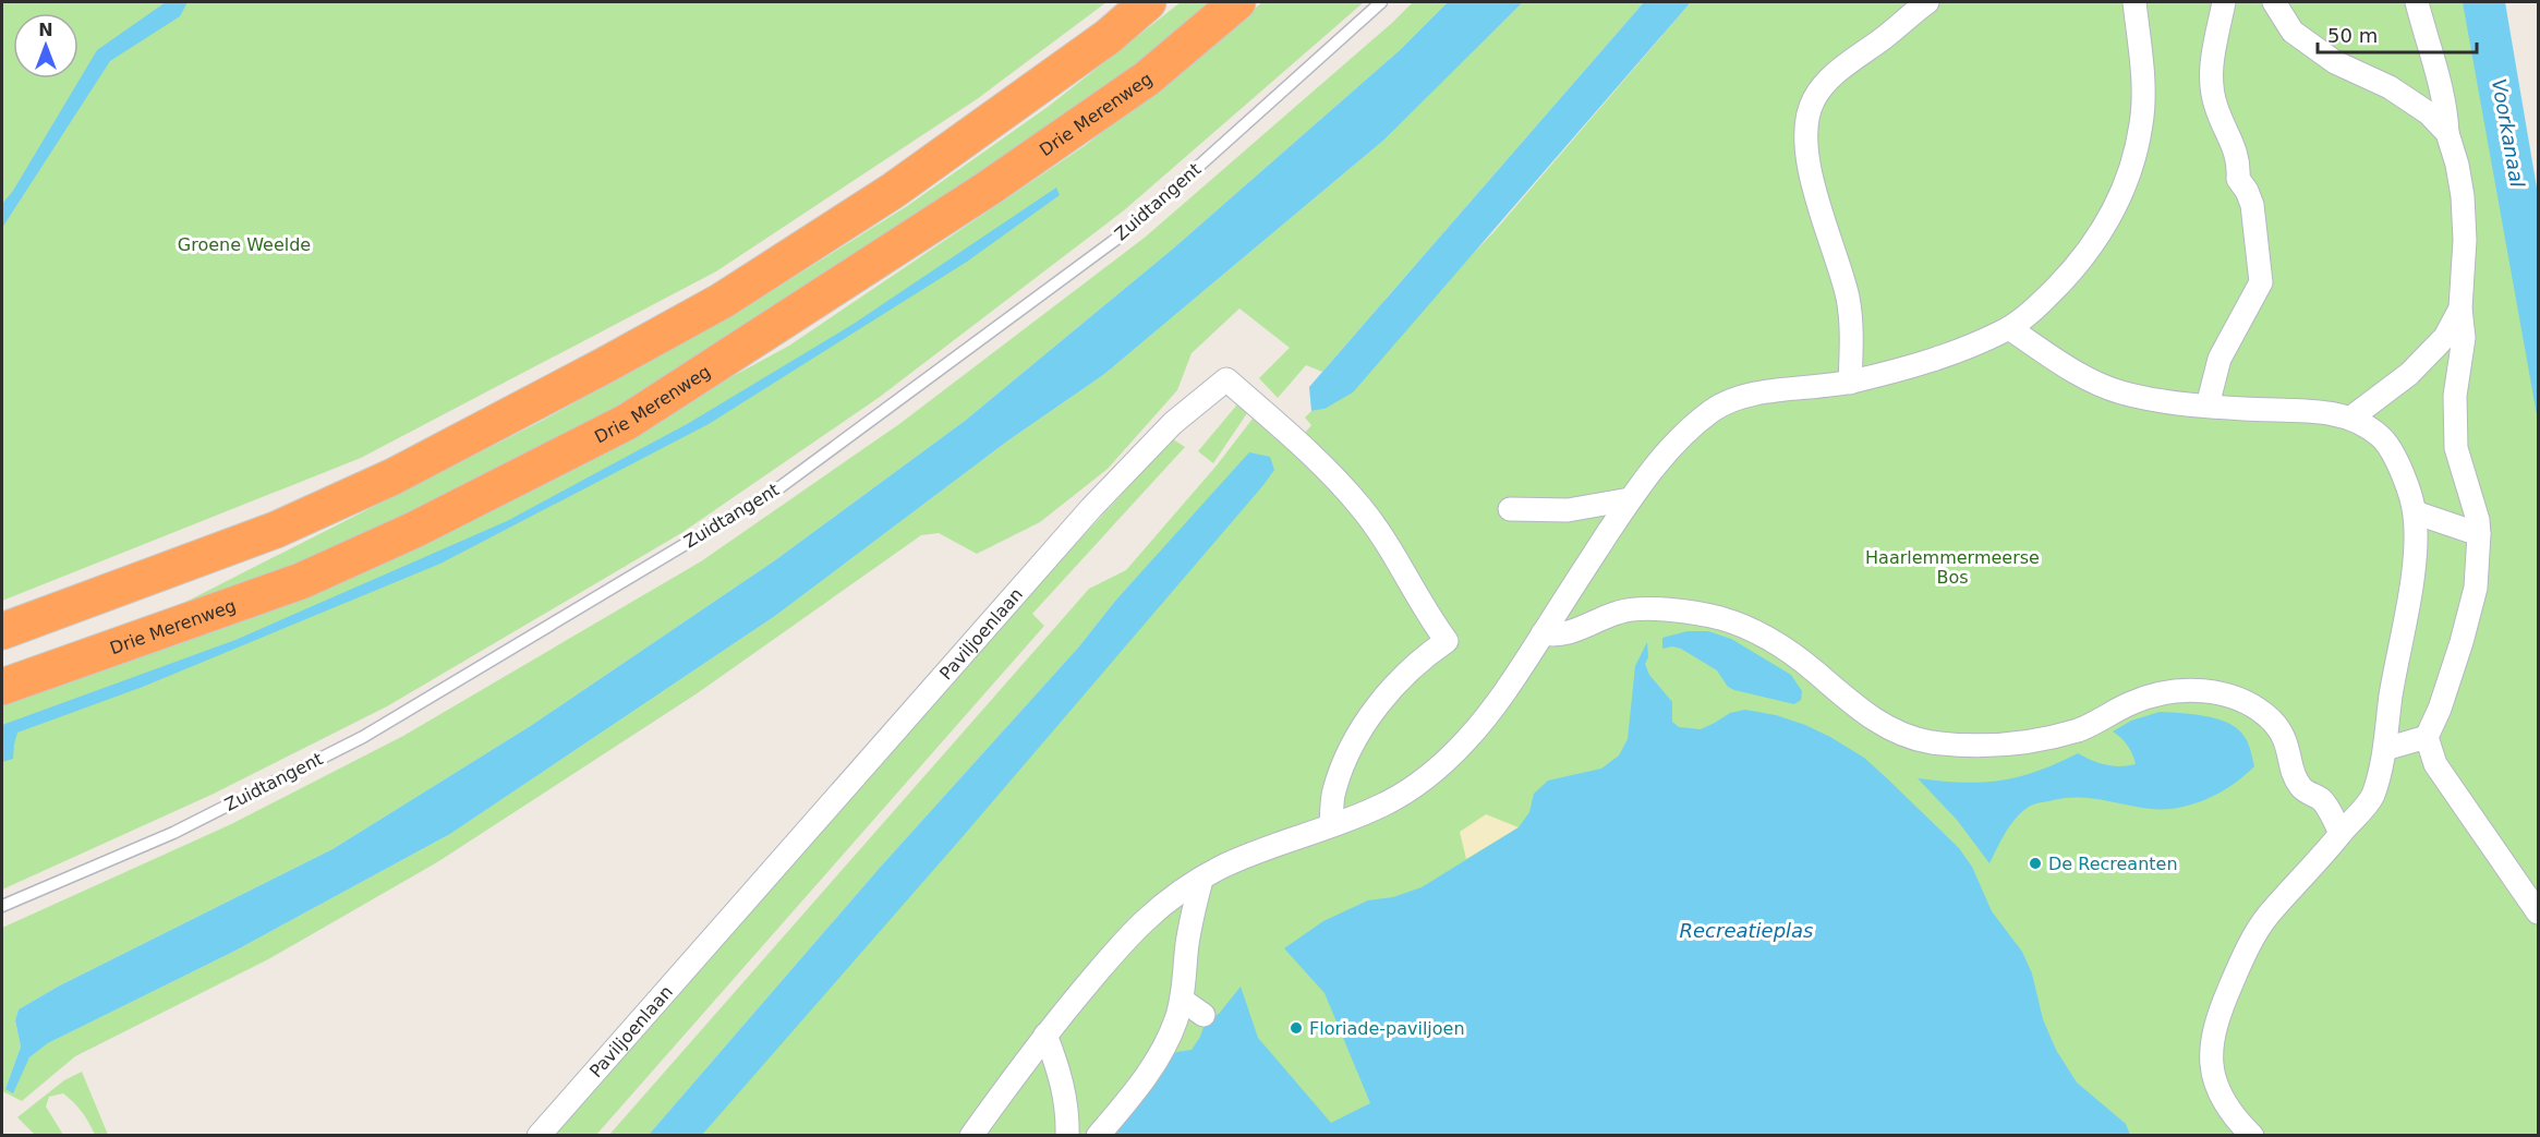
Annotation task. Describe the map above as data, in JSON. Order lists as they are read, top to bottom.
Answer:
{
  "streets": {
    "highway": ["Drie Merenweg"],
    "street": ["Paviljoenlaan"],
    "lane": ["Zuidtangent"]
  },
  "water": ["Voorkanaal", "Recreatieplas"],
  "parks": ["Groene Weelde", "Haarlemmermeerse Bos"],
  "places": ["De Recreanten", "Floriade-paviljoen"],
  "scale_bar": "50 m",
  "north": "top"
}
